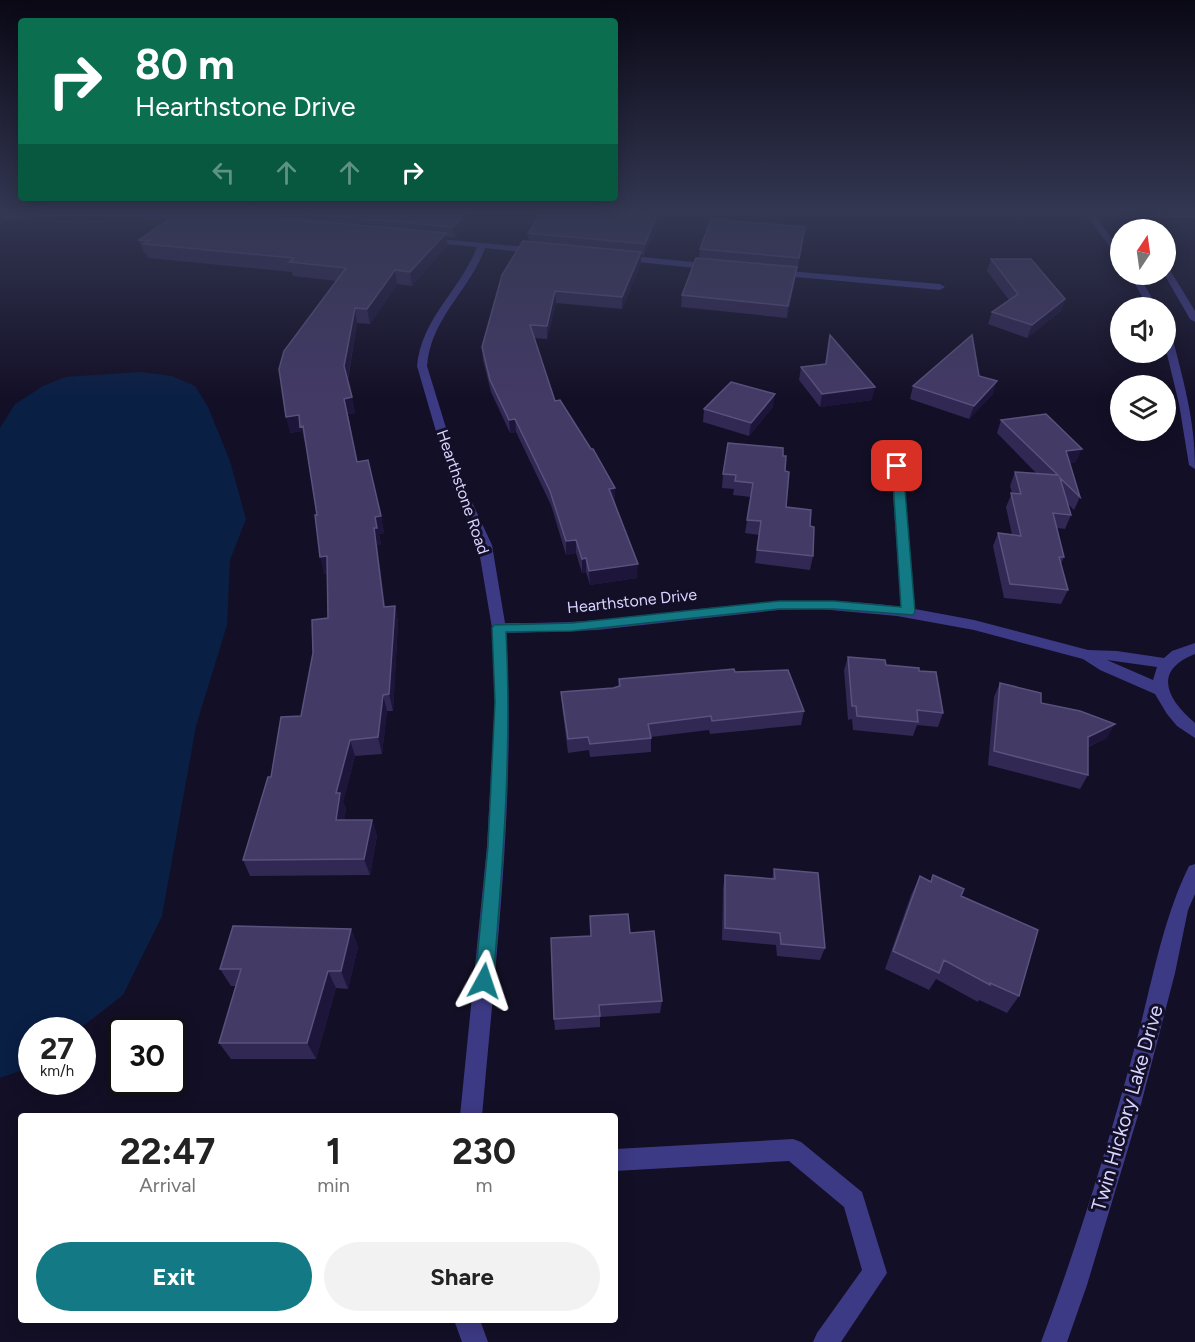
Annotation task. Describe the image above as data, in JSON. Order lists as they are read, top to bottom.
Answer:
{
  "streets": {
    "street": ["Hearthstone Road", "Hearthstone Drive", "Twin Hickory Lake Drive"]
  },
  "crossings": [
    ["Hearthstone Road", "Hearthstone Drive"]
  ],
  "north": "top",
  "page": {
    "turn": ["80 m", "Hearthstone Drive"],
    "speed": "27 km/h",
    "limit": "30",
    "eta": [
      "22:47",
      "Arrival",
      "1",
      "min",
      "230",
      "m"
    ],
    "buttons": ["Exit", "Share"]
  }
}
